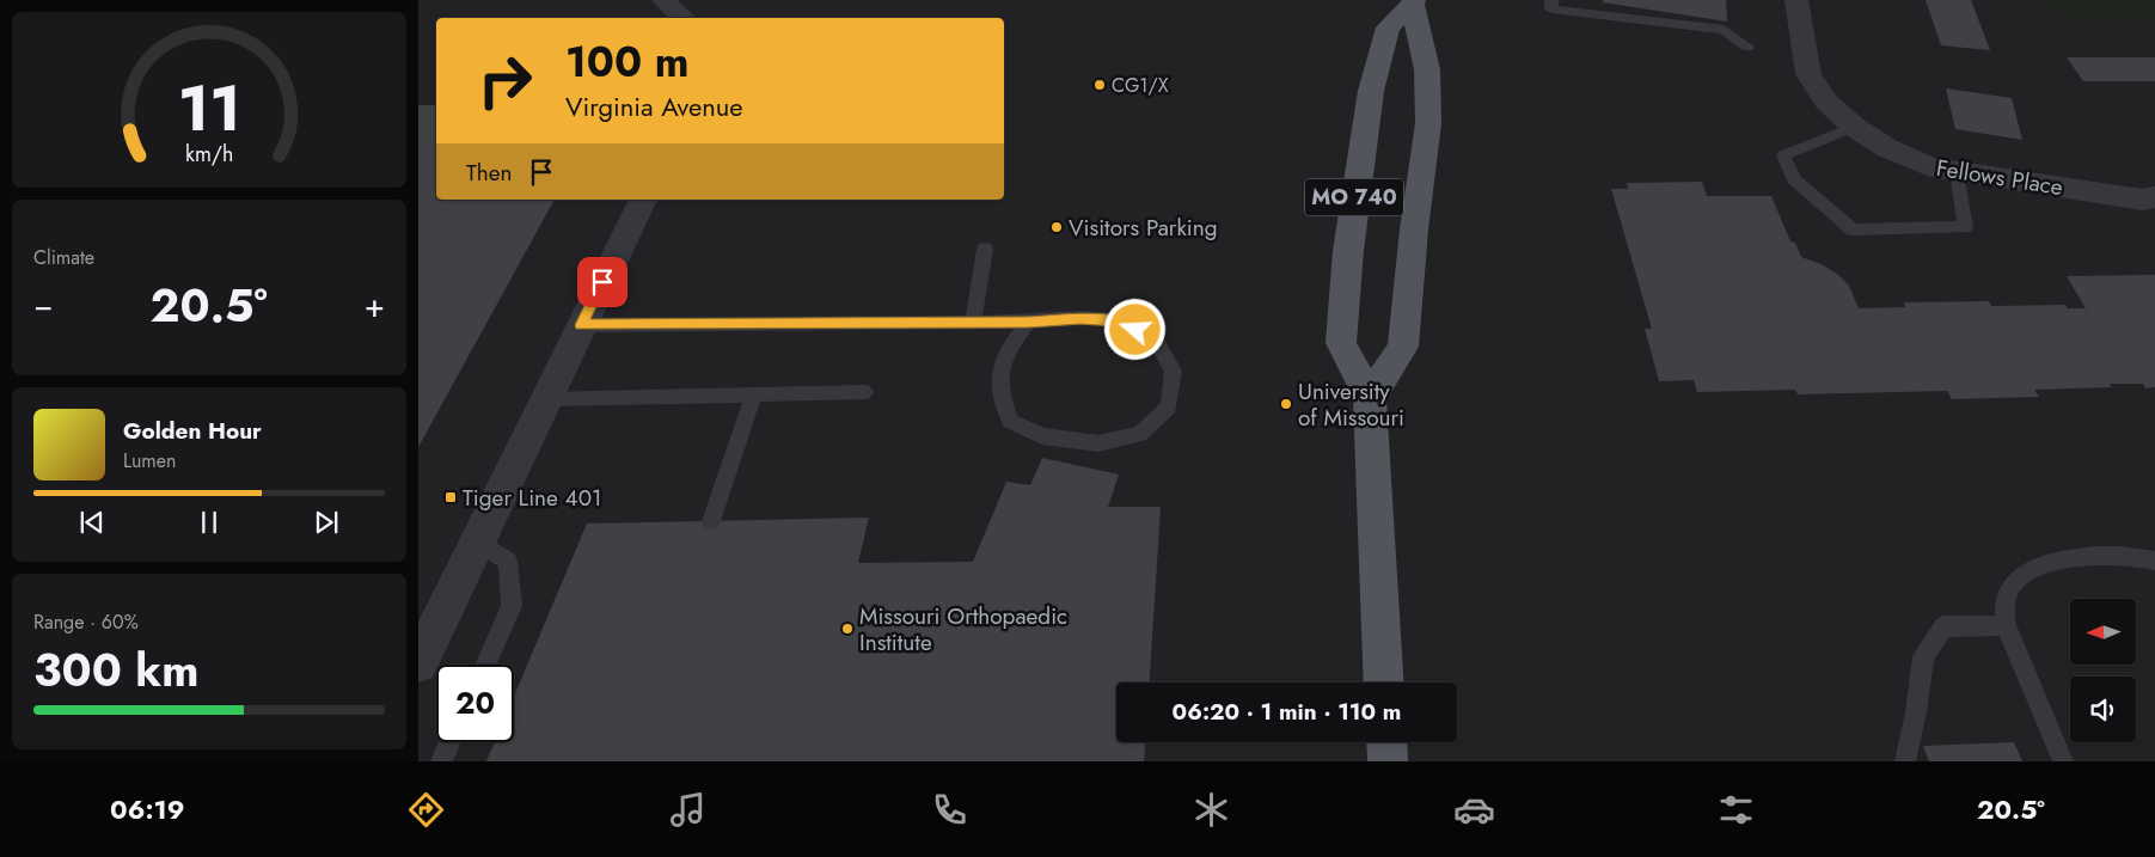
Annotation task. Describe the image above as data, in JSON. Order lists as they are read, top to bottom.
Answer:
{
  "streets": {
    "main road": ["MO 740"],
    "street": ["Fellows Place"]
  },
  "places": {
    "other": [
      "CG1/X",
      "Visitors Parking",
      "University of Missouri",
      "Missouri Orthopaedic Institute"
    ],
    "transit": ["Tiger Line 401"]
  },
  "north": "left",
  "page": {
    "turn": ["100 m", "Virginia Avenue"],
    "then": "Then",
    "tile": [
      "Climate",
      ["Range · 60%", "300 km"]
    ],
    "heat": ["−", "20.5°", "+"],
    "song": ["Golden Hour", "Lumen"],
    "limit": "20",
    "trip": "06:20 · 1 min · 110 m",
    "tabs": ["06:19", "20.5°"],
    "gauge": ["11", "km/h"]
  }
}
